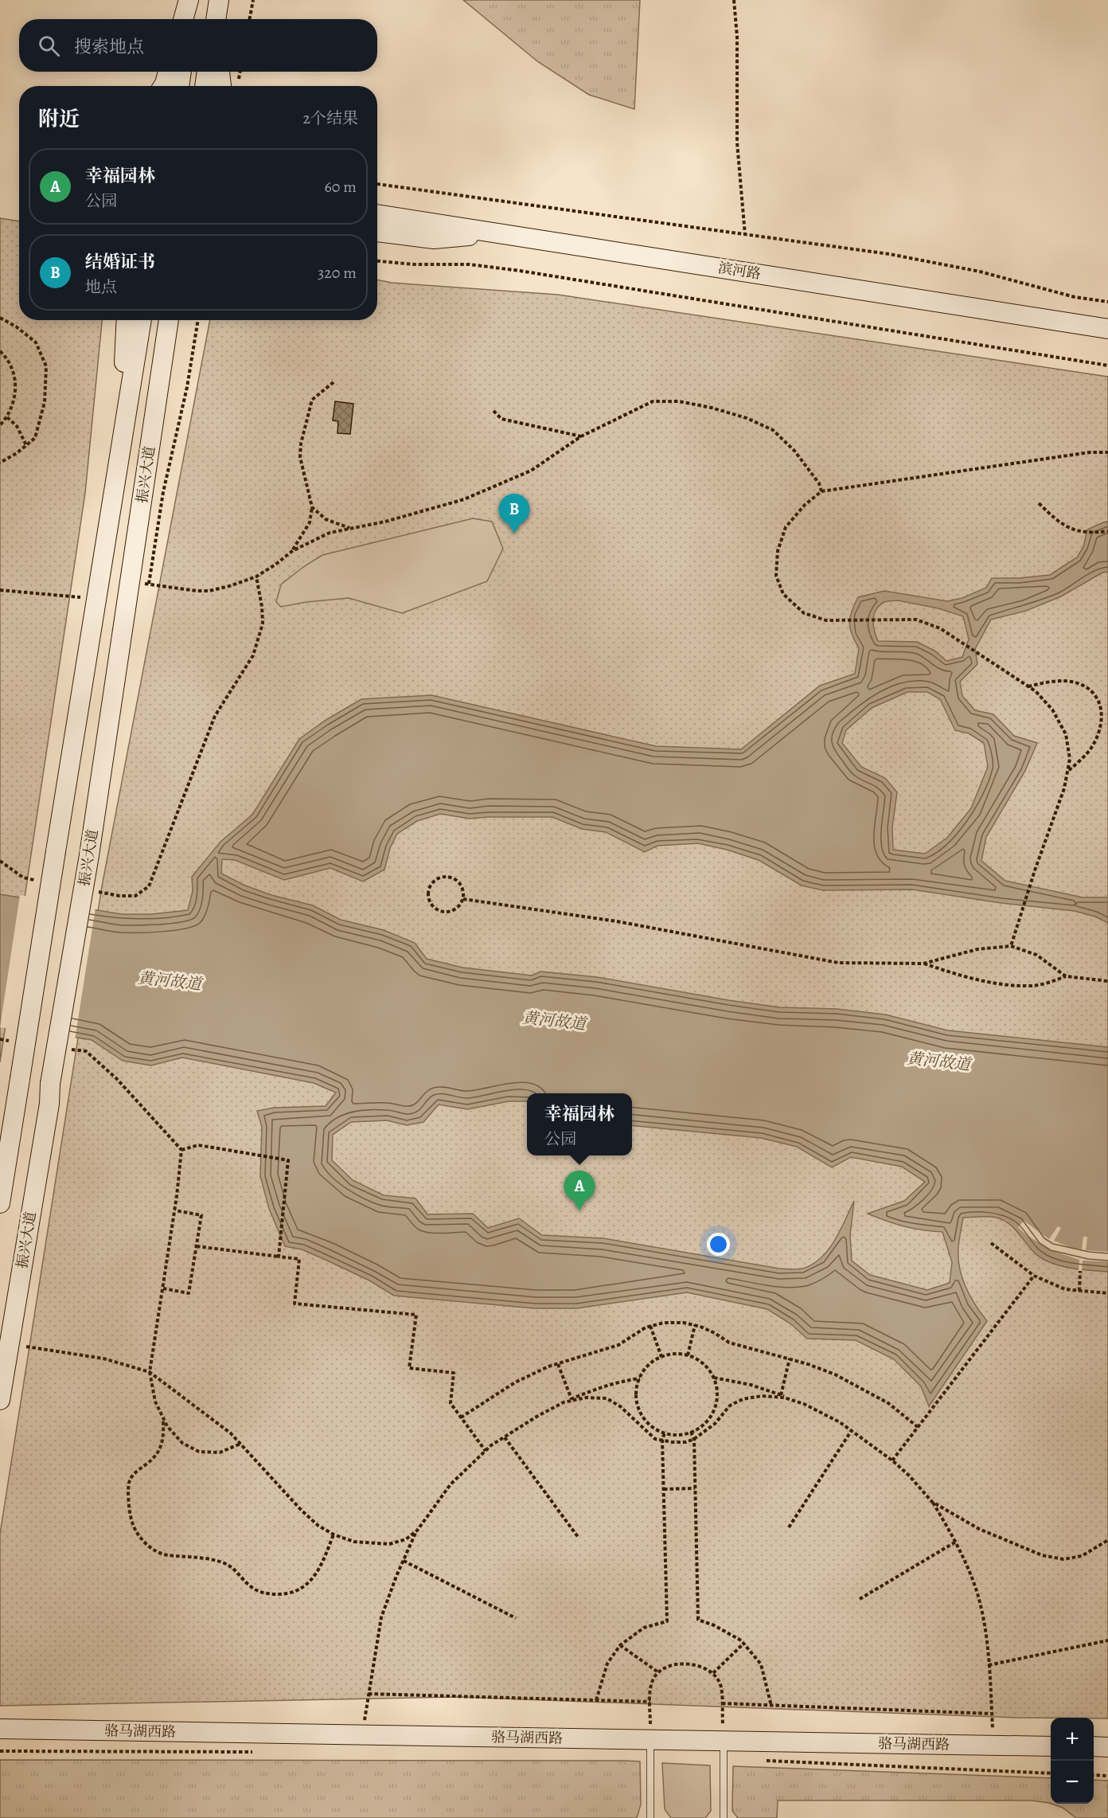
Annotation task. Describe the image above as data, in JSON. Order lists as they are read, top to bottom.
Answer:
{
  "streets": {
    "main road": ["滨河路", "振兴大道", "骆马湖西路"]
  },
  "water": ["黄河故道"],
  "page": {
    "search": "搜索地点",
    "heading": ["附近", "2个结果"],
    "list": [
      {
        "mark": "A",
        "name": "幸福园林",
        "note": "公园",
        "value": "60 m"
      },
      {
        "mark": "B",
        "name": "结婚证书",
        "note": "地点",
        "value": "320 m"
      }
    ],
    "pins": ["B", "A"],
    "popup": ["幸福园林", "公园"],
    "map_buttons": ["+", "−"]
  }
}
